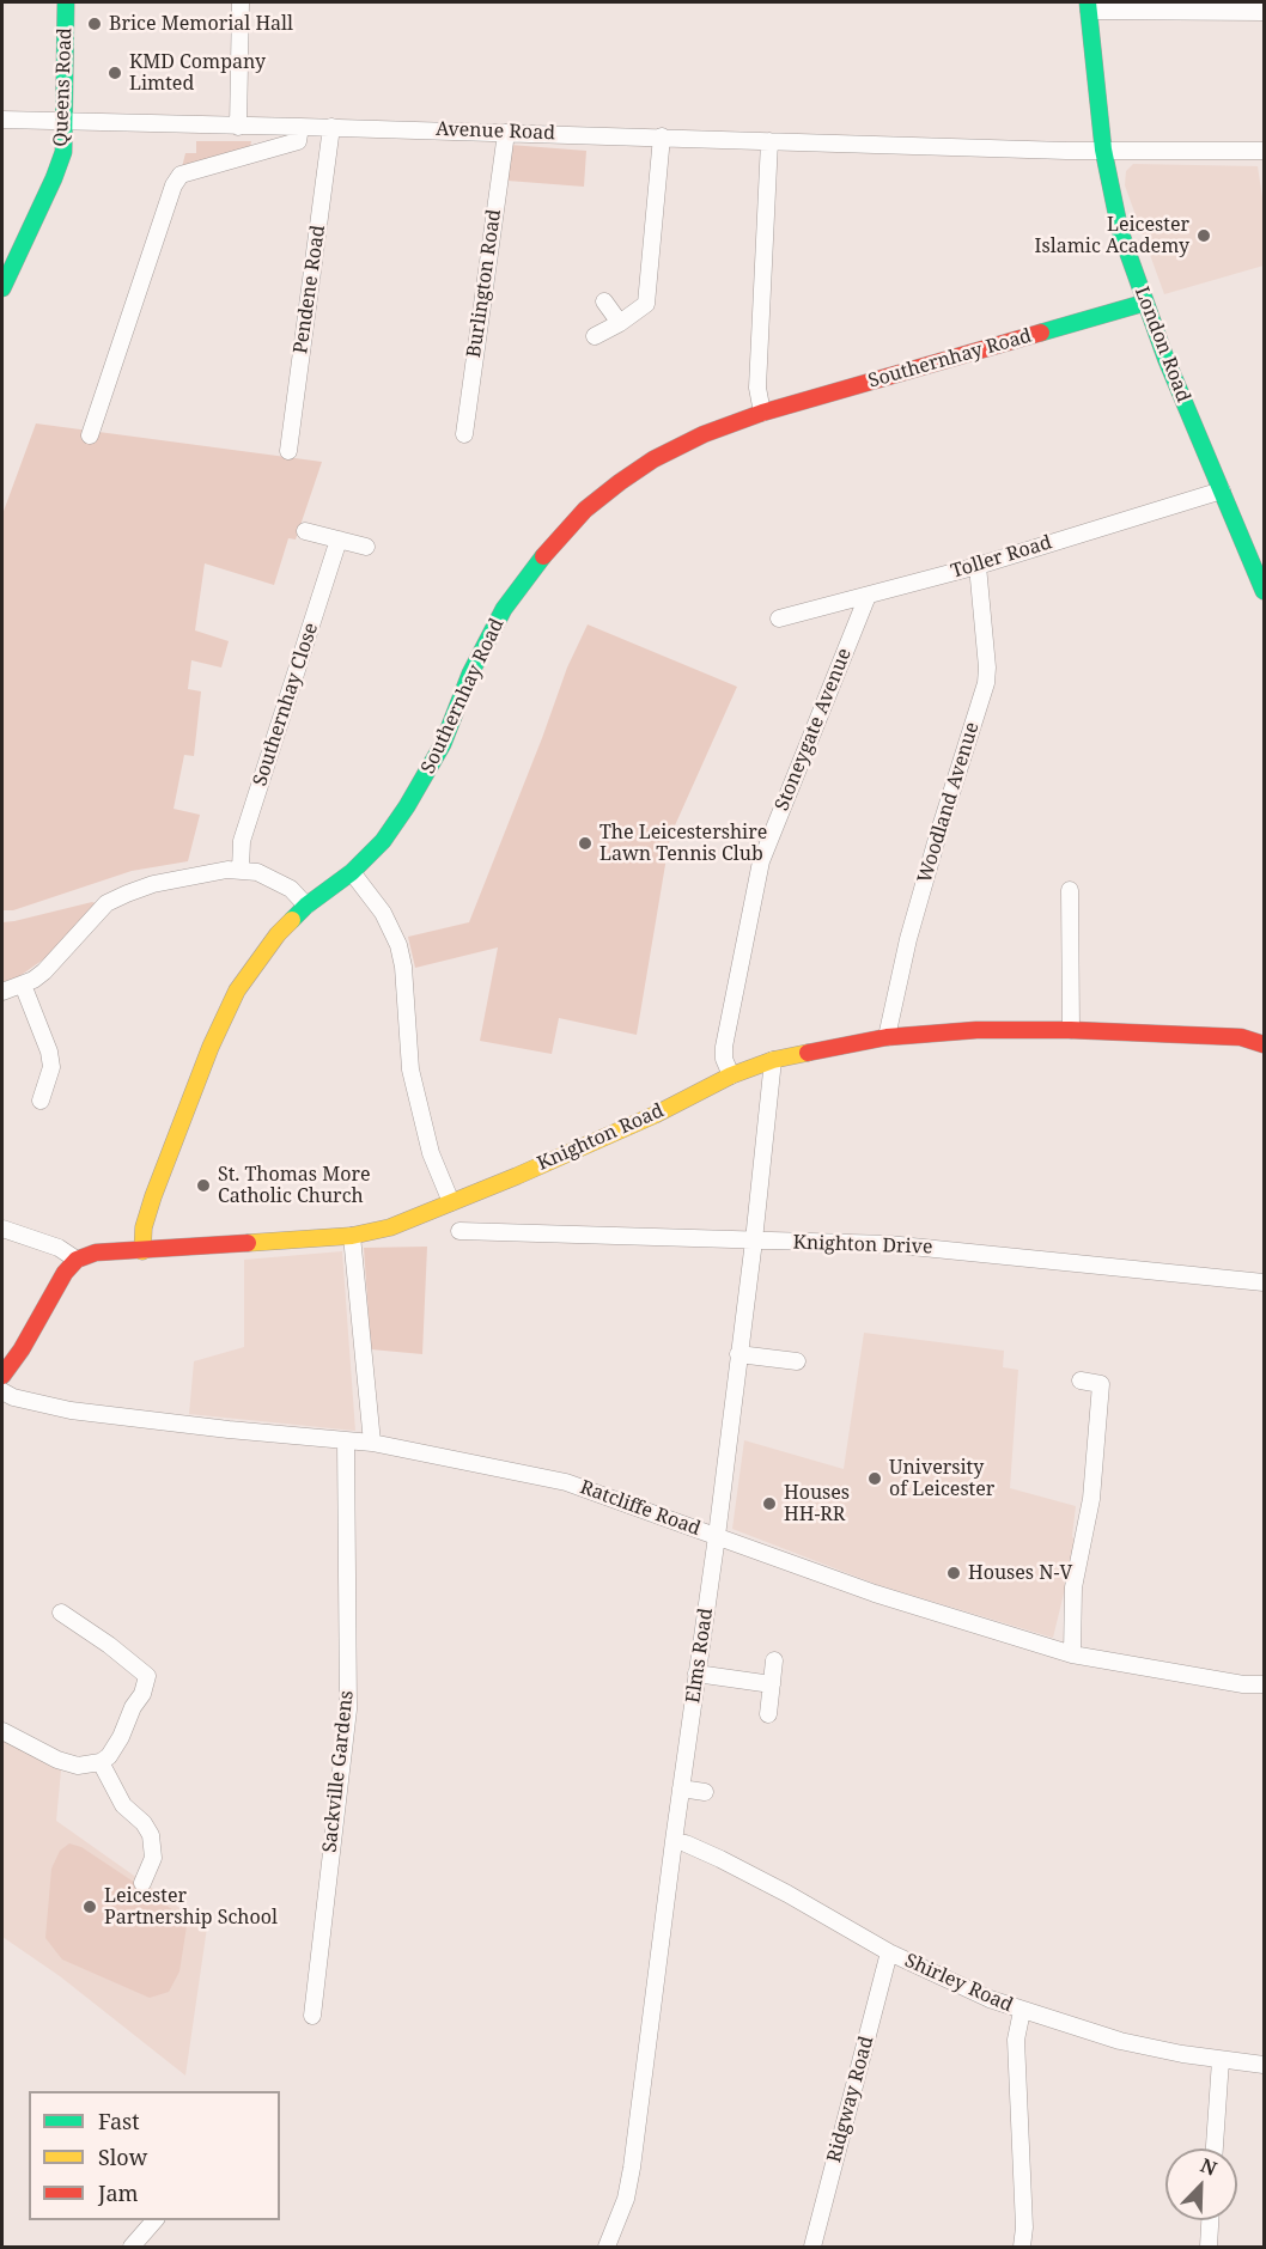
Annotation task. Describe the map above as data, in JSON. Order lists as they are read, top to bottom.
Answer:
{
  "streets": {
    "street": [
      "Queens Road",
      "Avenue Road",
      "Burlington Road",
      "Pendene Road",
      "London Road",
      "Southernhay Road",
      "Toller Road",
      "Southernhay Close",
      "Stoneygate Avenue",
      "Woodland Avenue",
      "Knighton Road",
      "Knighton Drive",
      "Ratcliffe Road",
      "Elms Road",
      "Sackville Gardens",
      "Shirley Road",
      "Ridgway Road"
    ]
  },
  "crossings": [
    ["Queens Road", "Avenue Road"],
    ["Avenue Road", "Burlington Road"],
    ["Avenue Road", "Pendene Road"],
    ["Avenue Road", "London Road"],
    ["London Road", "Southernhay Road"],
    ["London Road", "Toller Road"],
    ["Southernhay Road", "Knighton Road"],
    ["Toller Road", "Stoneygate Avenue"],
    ["Toller Road", "Woodland Avenue"],
    ["Stoneygate Avenue", "Knighton Road"],
    ["Woodland Avenue", "Knighton Road"],
    ["Knighton Road", "Elms Road"],
    ["Knighton Drive", "Elms Road"],
    ["Ratcliffe Road", "Elms Road"],
    ["Ratcliffe Road", "Sackville Gardens"],
    ["Elms Road", "Shirley Road"],
    ["Shirley Road", "Ridgway Road"]
  ],
  "places": [
    "Brice Memorial Hall",
    "KMD Company Limted",
    "Leicester Islamic Academy",
    "The Leicestershire Lawn Tennis Club",
    "St. Thomas More Catholic Church",
    "University of Leicester",
    "Houses HH-RR",
    "Houses N-V",
    "Leicester Partnership School"
  ],
  "legend": ["Fast", "Slow", "Jam"],
  "north": "top right"
}
